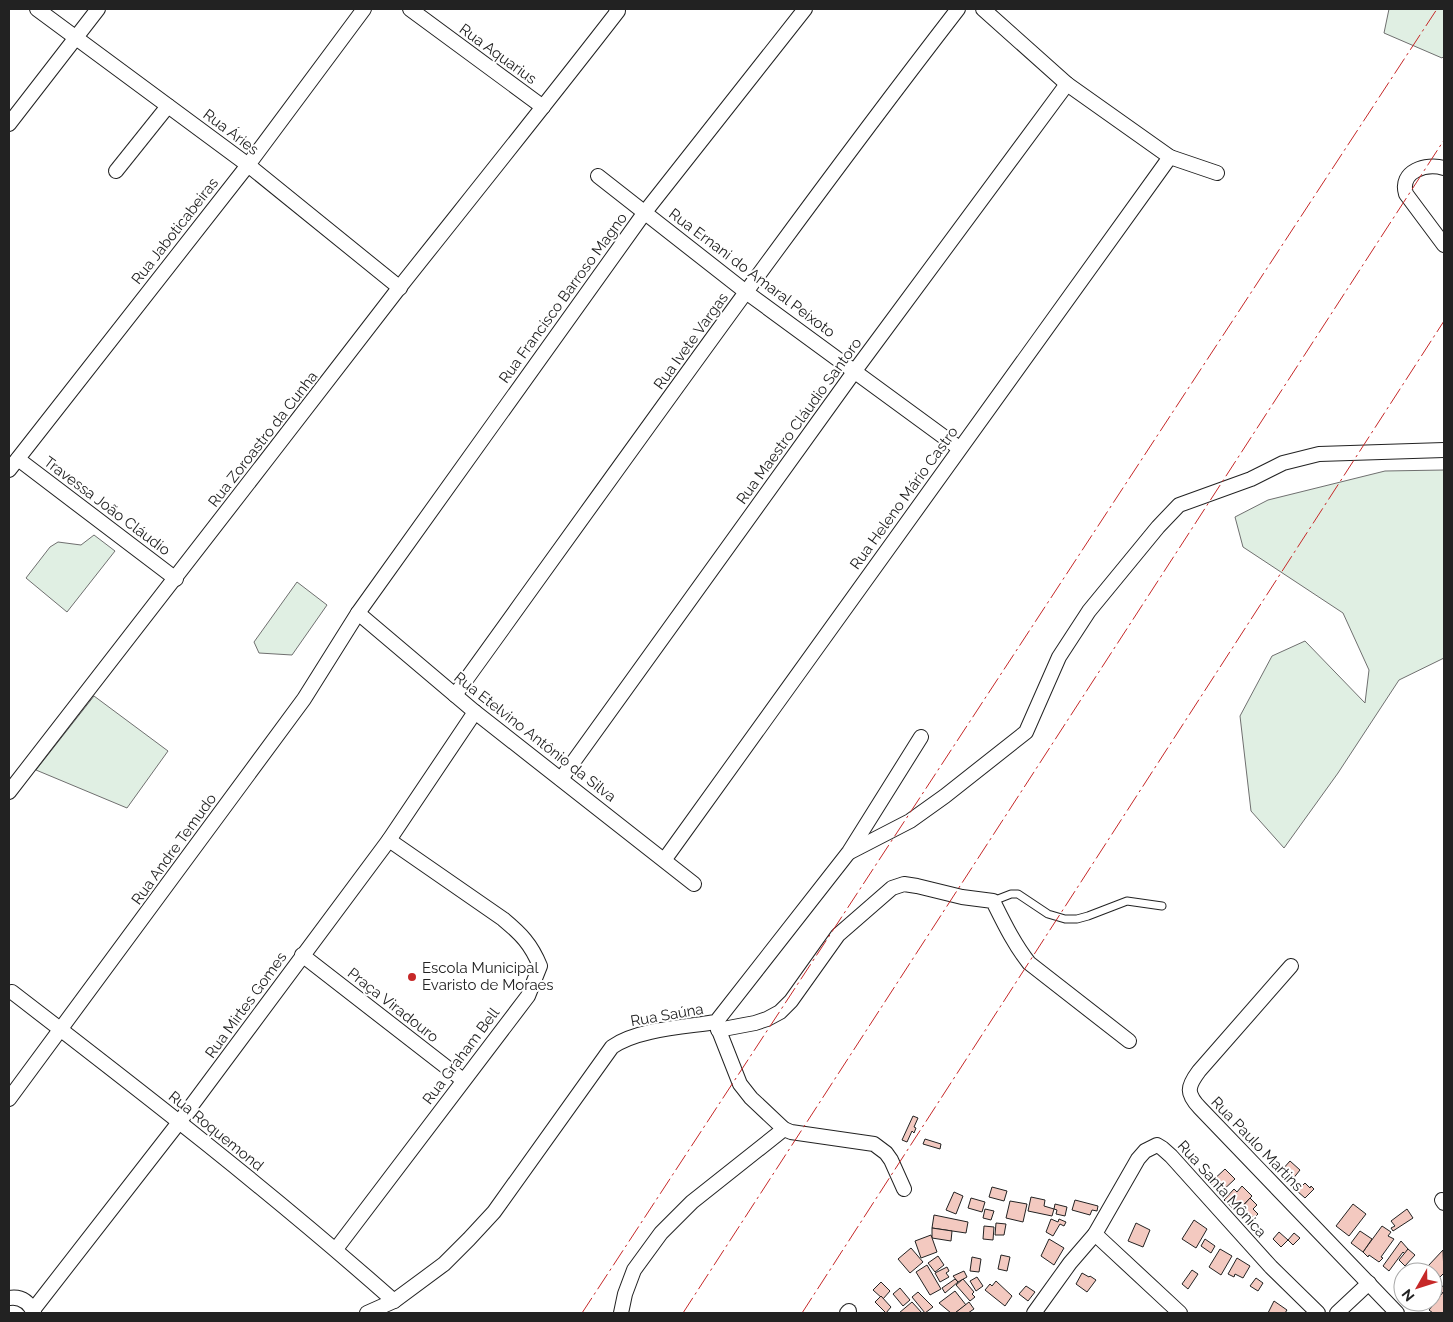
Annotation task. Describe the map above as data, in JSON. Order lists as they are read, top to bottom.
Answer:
{
  "streets": {
    "street": [
      "Rua Aquarius",
      "Rua Áries",
      "Rua Jaboticabeiras",
      "Rua Ernani do Amaral Peixoto",
      "Rua Francisco Barroso Magno",
      "Rua Ivete Vargas",
      "Rua Maestro Cláudio Santoro",
      "Rua Zoroastro da Cunha",
      "Rua Heleno Mário Castro",
      "Travessa João Cláudio",
      "Rua Etelvino Antônio da Silva",
      "Rua Andre Temudo",
      "Rua Mirtes Gomes",
      "Praça Viradouro",
      "Rua Saúna",
      "Rua Graham Bell",
      "Rua Roquemond",
      "Rua Paulo Martins",
      "Rua Santa Mônica"
    ]
  },
  "crossings": [
    ["Rua Aquarius", "Rua Zoroastro da Cunha"],
    ["Rua Áries", "Rua Jaboticabeiras"],
    ["Rua Áries", "Rua Zoroastro da Cunha"],
    ["Rua Jaboticabeiras", "Travessa João Cláudio"],
    ["Rua Ernani do Amaral Peixoto", "Rua Francisco Barroso Magno"],
    ["Rua Ernani do Amaral Peixoto", "Rua Ivete Vargas"],
    ["Rua Ernani do Amaral Peixoto", "Rua Maestro Cláudio Santoro"],
    ["Rua Ernani do Amaral Peixoto", "Rua Heleno Mário Castro"],
    ["Rua Francisco Barroso Magno", "Rua Etelvino Antônio da Silva"],
    ["Rua Francisco Barroso Magno", "Rua Andre Temudo"],
    ["Rua Ivete Vargas", "Rua Etelvino Antônio da Silva"],
    ["Rua Maestro Cláudio Santoro", "Rua Etelvino Antônio da Silva"],
    ["Rua Zoroastro da Cunha", "Travessa João Cláudio"],
    ["Rua Heleno Mário Castro", "Rua Etelvino Antônio da Silva"],
    ["Rua Etelvino Antônio da Silva", "Rua Andre Temudo"],
    ["Rua Etelvino Antônio da Silva", "Rua Mirtes Gomes"],
    ["Rua Andre Temudo", "Rua Roquemond"],
    ["Rua Mirtes Gomes", "Praça Viradouro"],
    ["Rua Mirtes Gomes", "Rua Graham Bell"],
    ["Rua Mirtes Gomes", "Rua Roquemond"],
    ["Praça Viradouro", "Rua Graham Bell"],
    ["Rua Saúna", "Rua Roquemond"],
    ["Rua Graham Bell", "Rua Roquemond"]
  ],
  "places": ["Escola Municipal Evaristo de Moraes"],
  "north": "bottom left"
}
